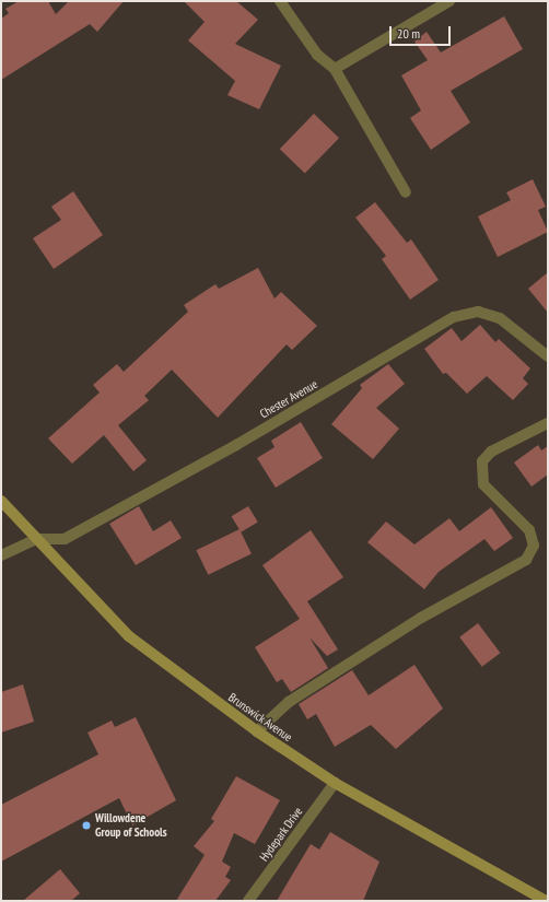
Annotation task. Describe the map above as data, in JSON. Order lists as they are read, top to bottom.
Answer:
{
  "streets": {
    "main road": ["Brunswick Avenue"],
    "street": ["Chester Avenue", "Hydepark Drive"]
  },
  "crossings": [
    ["Chester Avenue", "Brunswick Avenue"],
    ["Brunswick Avenue", "Hydepark Drive"]
  ],
  "places": ["Willowdene Group of Schools"],
  "scale_bar": "20 m"
}
